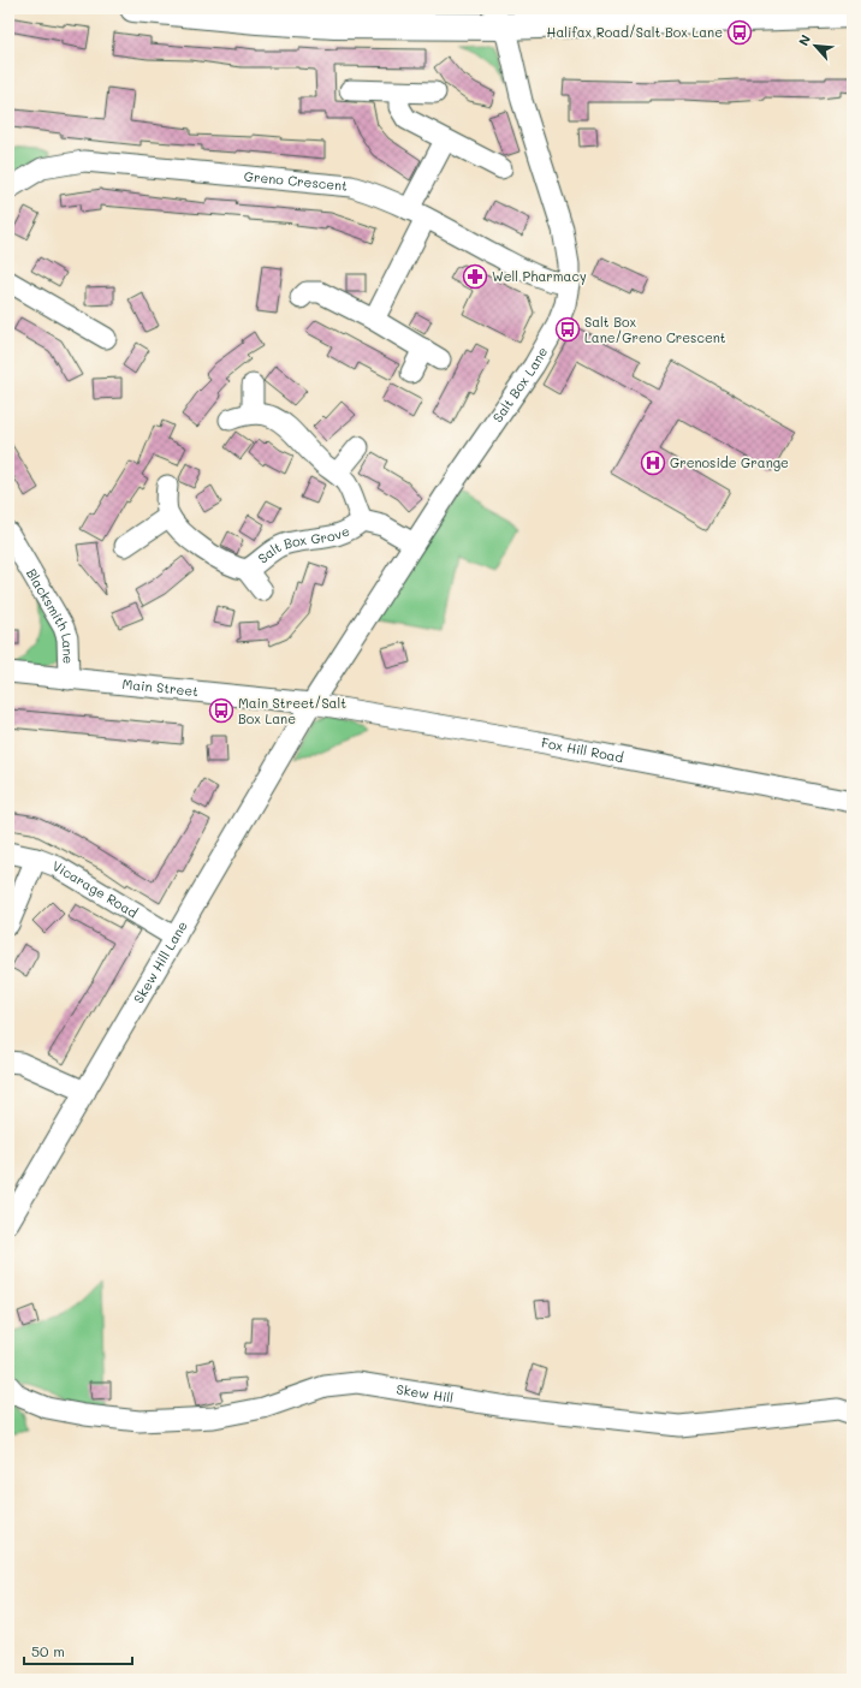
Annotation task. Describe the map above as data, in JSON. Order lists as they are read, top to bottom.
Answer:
{
  "streets": {
    "street": [
      "Greno Crescent",
      "Salt Box Lane",
      "Salt Box Grove",
      "Blacksmith Lane",
      "Main Street",
      "Fox Hill Road",
      "Vicarage Road",
      "Skew Hill Lane",
      "Skew Hill"
    ]
  },
  "crossings": [
    ["Greno Crescent", "Salt Box Lane"],
    ["Salt Box Lane", "Salt Box Grove"],
    ["Salt Box Lane", "Main Street"],
    ["Salt Box Lane", "Fox Hill Road"],
    ["Salt Box Lane", "Skew Hill Lane"],
    ["Blacksmith Lane", "Main Street"],
    ["Main Street", "Fox Hill Road"],
    ["Main Street", "Skew Hill Lane"],
    ["Fox Hill Road", "Skew Hill Lane"],
    ["Vicarage Road", "Skew Hill Lane"]
  ],
  "places": {
    "bus stop": ["Halifax Road/Salt Box Lane", "Salt Box Lane/Greno Crescent", "Main Street/Salt Box Lane"],
    "pharmacy": ["Well Pharmacy"],
    "hospital": ["Grenoside Grange"]
  },
  "scale_bar": "50 m",
  "north": "top left"
}
